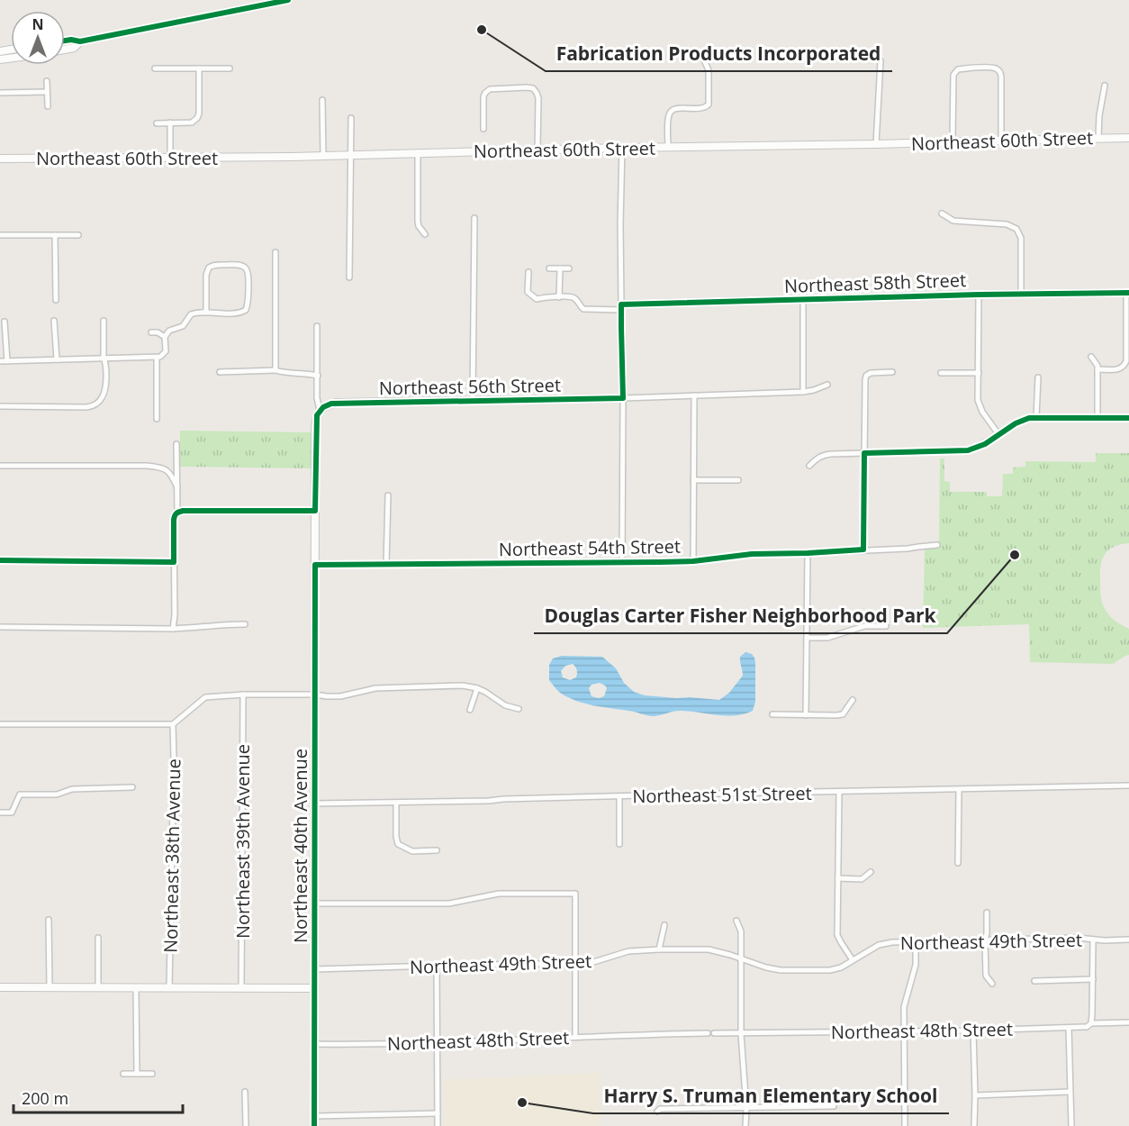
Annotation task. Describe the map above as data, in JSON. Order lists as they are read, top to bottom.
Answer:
{
  "streets": {
    "street": [
      "Northeast 60th Street",
      "Northeast 58th Street",
      "Northeast 56th Street",
      "Northeast 54th Street",
      "Northeast 51st Street",
      "Northeast 39th Avenue",
      "Northeast 40th Avenue",
      "Northeast 38th Avenue",
      "Northeast 49th Street",
      "Northeast 48th Street"
    ]
  },
  "crossings": [
    ["Northeast 56th Street", "Northeast 40th Avenue"],
    ["Northeast 54th Street", "Northeast 40th Avenue"],
    ["Northeast 51st Street", "Northeast 40th Avenue"],
    ["Northeast 40th Avenue", "Northeast 49th Street"],
    ["Northeast 40th Avenue", "Northeast 48th Street"]
  ],
  "places": ["Fabrication Products Incorporated", "Douglas Carter Fisher Neighborhood Park", "Harry S. Truman Elementary School"],
  "scale_bar": "200 m",
  "north": "top"
}
